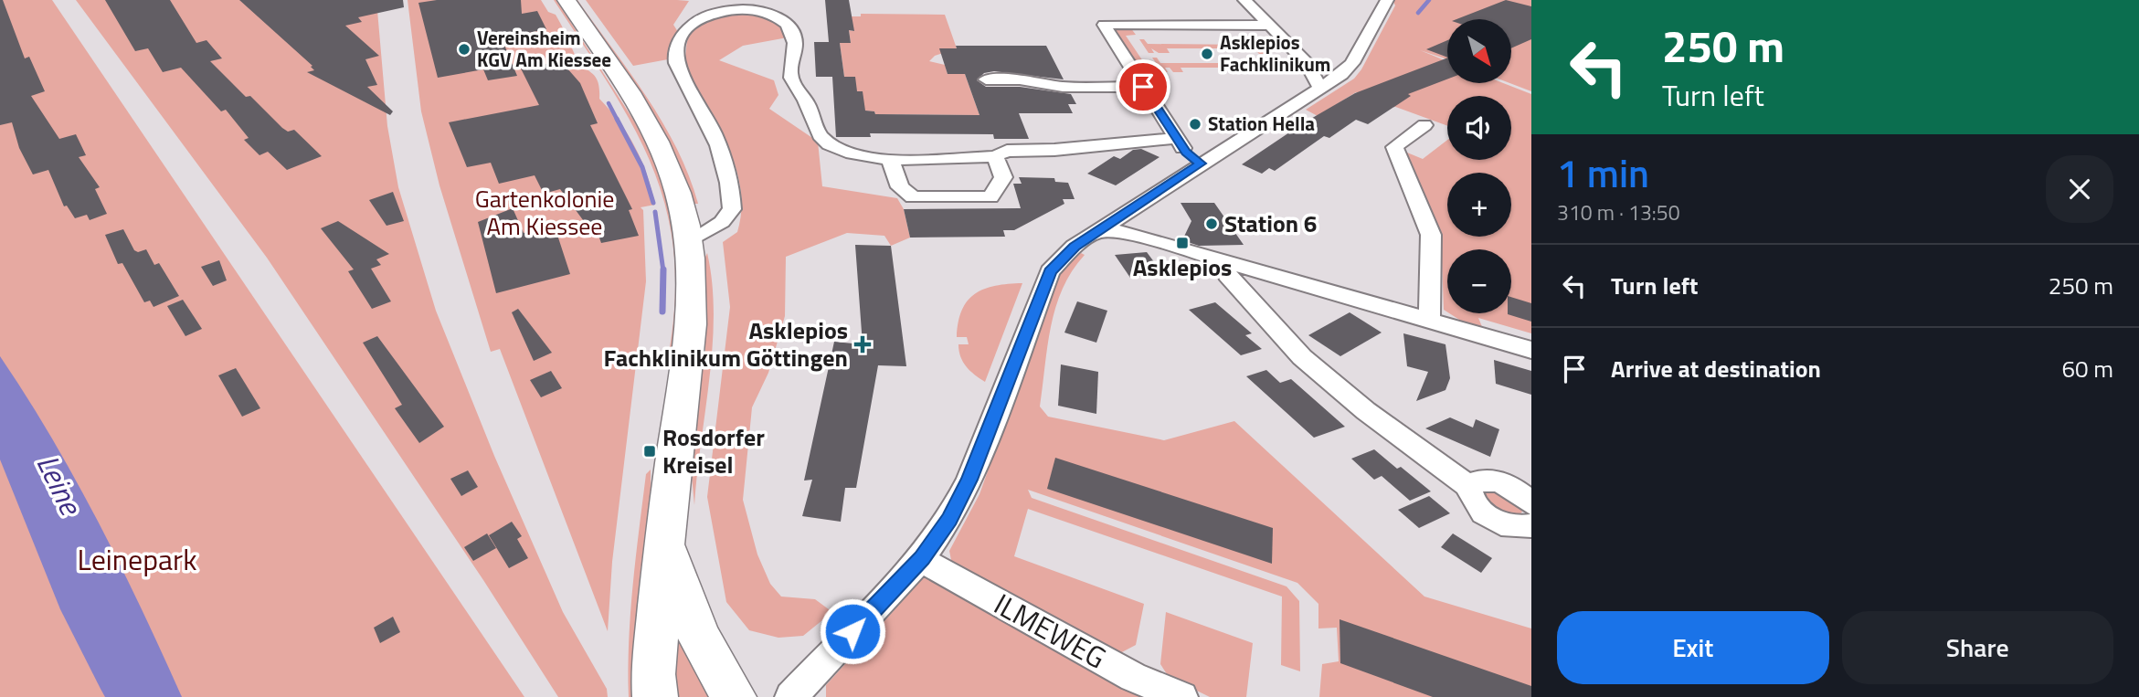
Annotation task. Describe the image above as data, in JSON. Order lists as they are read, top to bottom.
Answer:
{
  "streets": {
    "street": ["ILMEWEG"]
  },
  "water": ["Leine"],
  "parks": ["Gartenkolonie Am Kiessee", "Leinepark"],
  "places": {
    "other": [
      "Vereinsheim KGV Am Kiessee",
      "Asklepios Fachklinikum",
      "Station Hella",
      "Station 6"
    ],
    "transit": ["Asklepios", "Rosdorfer Kreisel"],
    "health": ["Asklepios Fachklinikum Göttingen"]
  },
  "north": "bottom right",
  "page": {
    "turn": ["250 m", "Turn left"],
    "map_buttons": ["+", "−"],
    "heading": ["1 min", "310 m · 13:50"],
    "list": [
      {
        "name": "Turn left",
        "value": "250 m"
      },
      {
        "name": "Arrive at destination",
        "value": "60 m"
      }
    ],
    "buttons": ["Exit", "Share"]
  }
}
